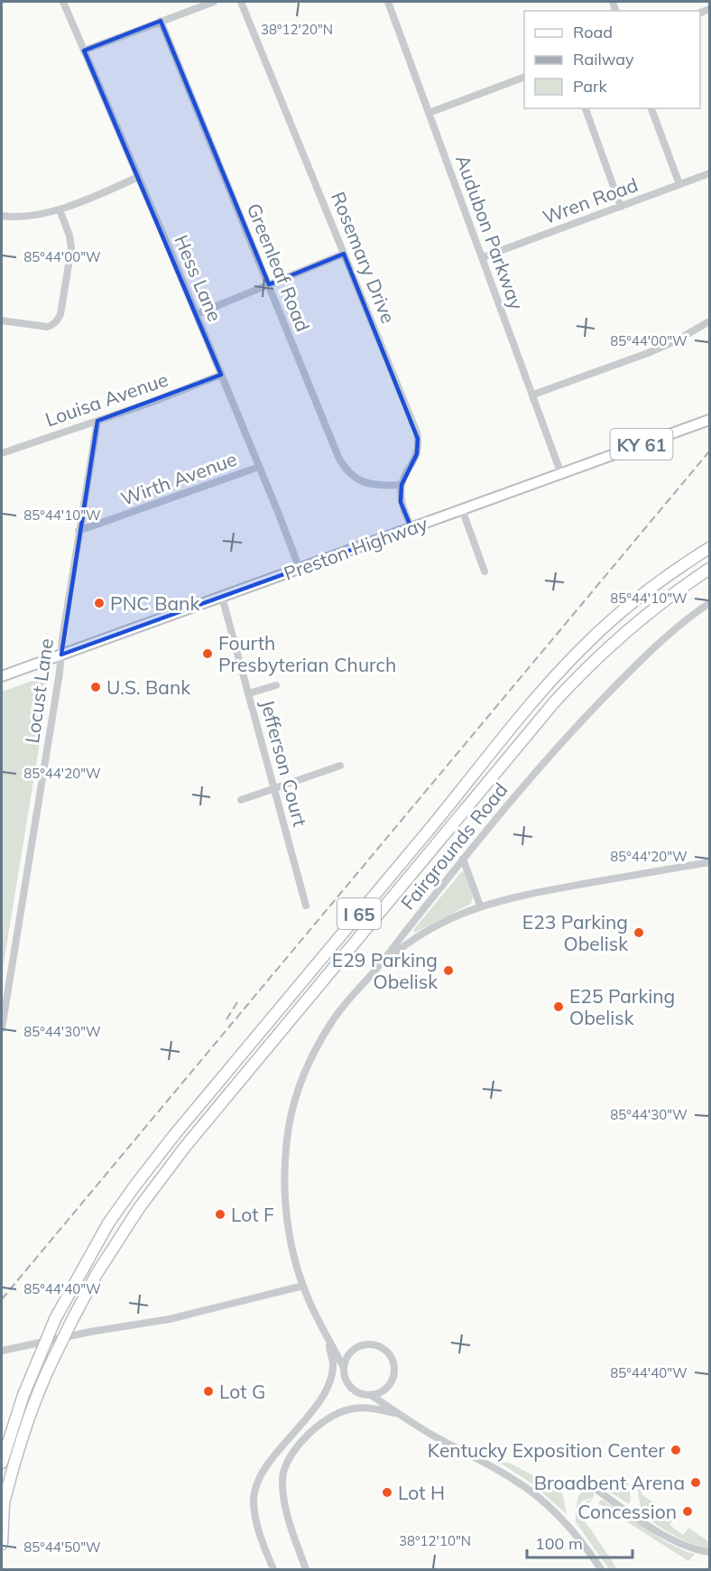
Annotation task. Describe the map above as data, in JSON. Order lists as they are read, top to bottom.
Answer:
{
  "streets": {
    "highway": ["I 65"],
    "main road": ["KY 61", "Preston Highway"],
    "street": [
      "Wren Road",
      "Audubon Parkway",
      "Rosemary Drive",
      "Greenleaf Road",
      "Hess Lane",
      "Louisa Avenue",
      "Wirth Avenue",
      "Locust Lane",
      "Jefferson Court",
      "Fairgrounds Road"
    ]
  },
  "crossings": [
    ["Wren Road", "Audubon Parkway"],
    ["Audubon Parkway", "Preston Highway"],
    ["Rosemary Drive", "Greenleaf Road"],
    ["Hess Lane", "Louisa Avenue"],
    ["Hess Lane", "Wirth Avenue"],
    ["Hess Lane", "Preston Highway"],
    ["Louisa Avenue", "Locust Lane"],
    ["Wirth Avenue", "Locust Lane"],
    ["Preston Highway", "Locust Lane"],
    ["Preston Highway", "Jefferson Court"]
  ],
  "places": [
    "PNC Bank",
    "Fourth Presbyterian Church",
    "U.S. Bank",
    "E23 Parking Obelisk",
    "E29 Parking Obelisk",
    "E25 Parking Obelisk",
    "Lot F",
    "Lot G",
    "Kentucky Exposition Center",
    "Broadbent Arena",
    "Lot H",
    "Concession"
  ],
  "legend": ["Road", "Railway", "Park"],
  "scale_bar": "100 m",
  "coordinates": [
    "38°12'20\"N",
    "85°44'00\"W",
    "85°44'10\"W",
    "85°44'20\"W",
    "85°44'30\"W",
    "85°44'40\"W",
    "38°12'10\"N",
    "85°44'50\"W"
  ]
}
